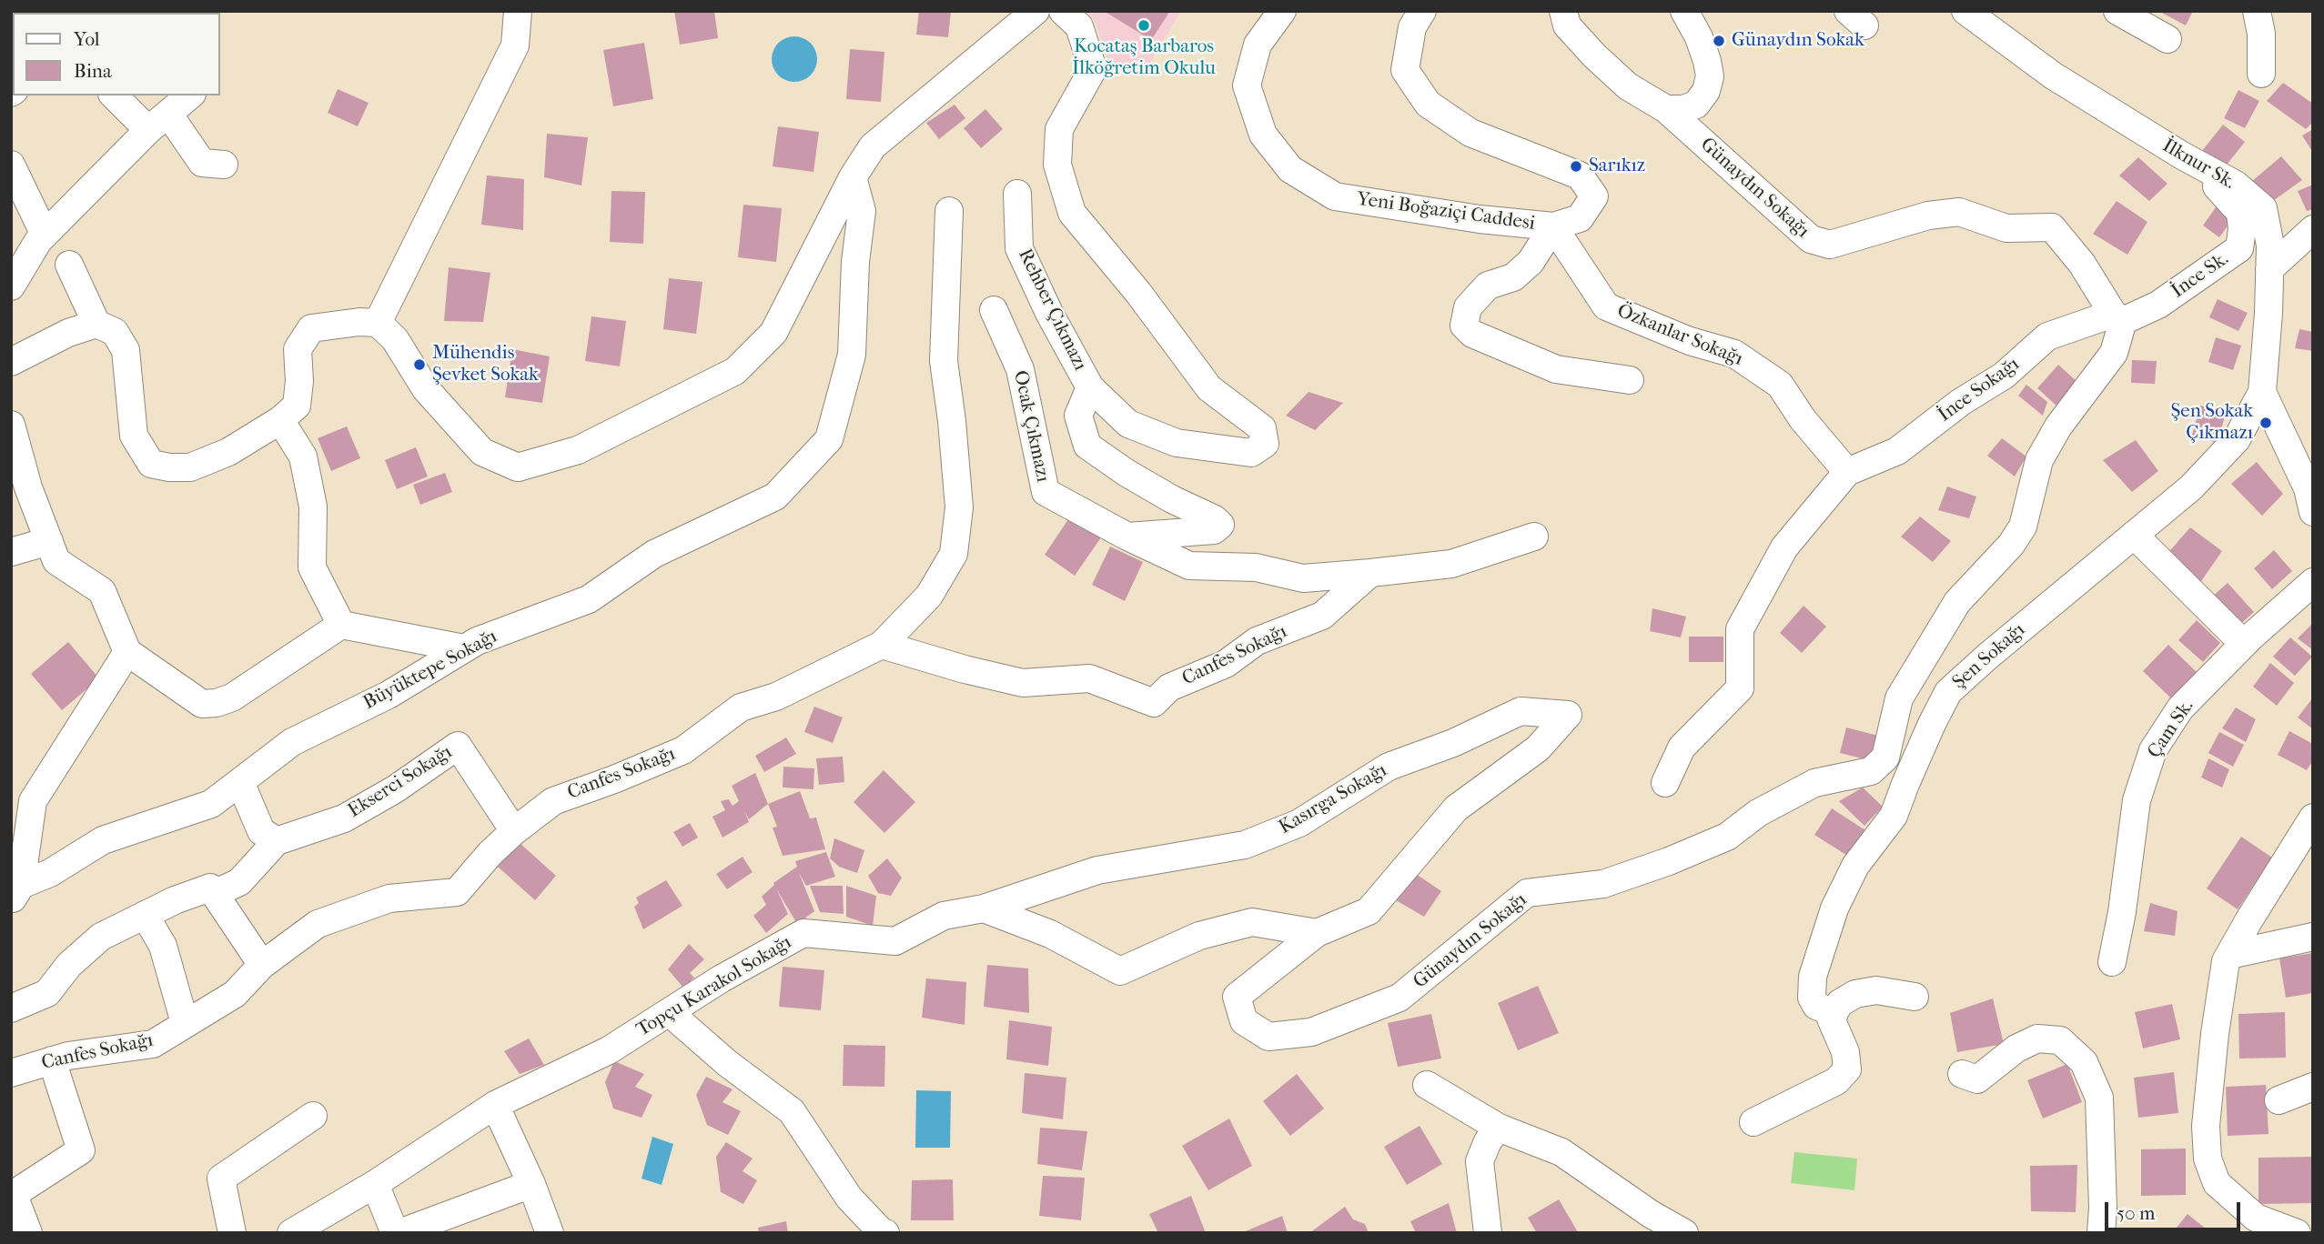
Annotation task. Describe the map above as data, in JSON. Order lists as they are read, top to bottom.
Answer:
{
  "streets": {
    "street": [
      "İlknur Sk.",
      "Günaydın Sokağı",
      "Yeni Boğaziçi Caddesi",
      "İnce Sk.",
      "Rehber Çıkmazı",
      "Özkanlar Sokağı",
      "İnce Sokağı",
      "Ocak Çıkmazı",
      "Canfes Sokağı",
      "Şen Sokağı",
      "Büyüktepe Sokağı",
      "Çam Sk.",
      "Ekserci Sokağı",
      "Kasırga Sokağı",
      "Topçu Karakol Sokağı"
    ]
  },
  "crossings": [
    ["İlknur Sk.", "İnce Sk."],
    ["İlknur Sk.", "Şen Sokağı"],
    ["Günaydın Sokağı", "İnce Sk."],
    ["Günaydın Sokağı", "İnce Sokağı"],
    ["Günaydın Sokağı", "Kasırga Sokağı"],
    ["Yeni Boğaziçi Caddesi", "Özkanlar Sokağı"],
    ["İnce Sk.", "İnce Sokağı"],
    ["Özkanlar Sokağı", "İnce Sokağı"],
    ["Canfes Sokağı", "Ekserci Sokağı"],
    ["Kasırga Sokağı", "Topçu Karakol Sokağı"]
  ],
  "places": [
    "Kocataş Barbaros İlköğretim Okulu",
    "Günaydın Sokak",
    "Sarıkız",
    "Mühendis Şevket Sokak",
    "Şen Sokak Çıkmazı"
  ],
  "legend": ["Yol", "Bina"],
  "scale_bar": "50 m"
}
